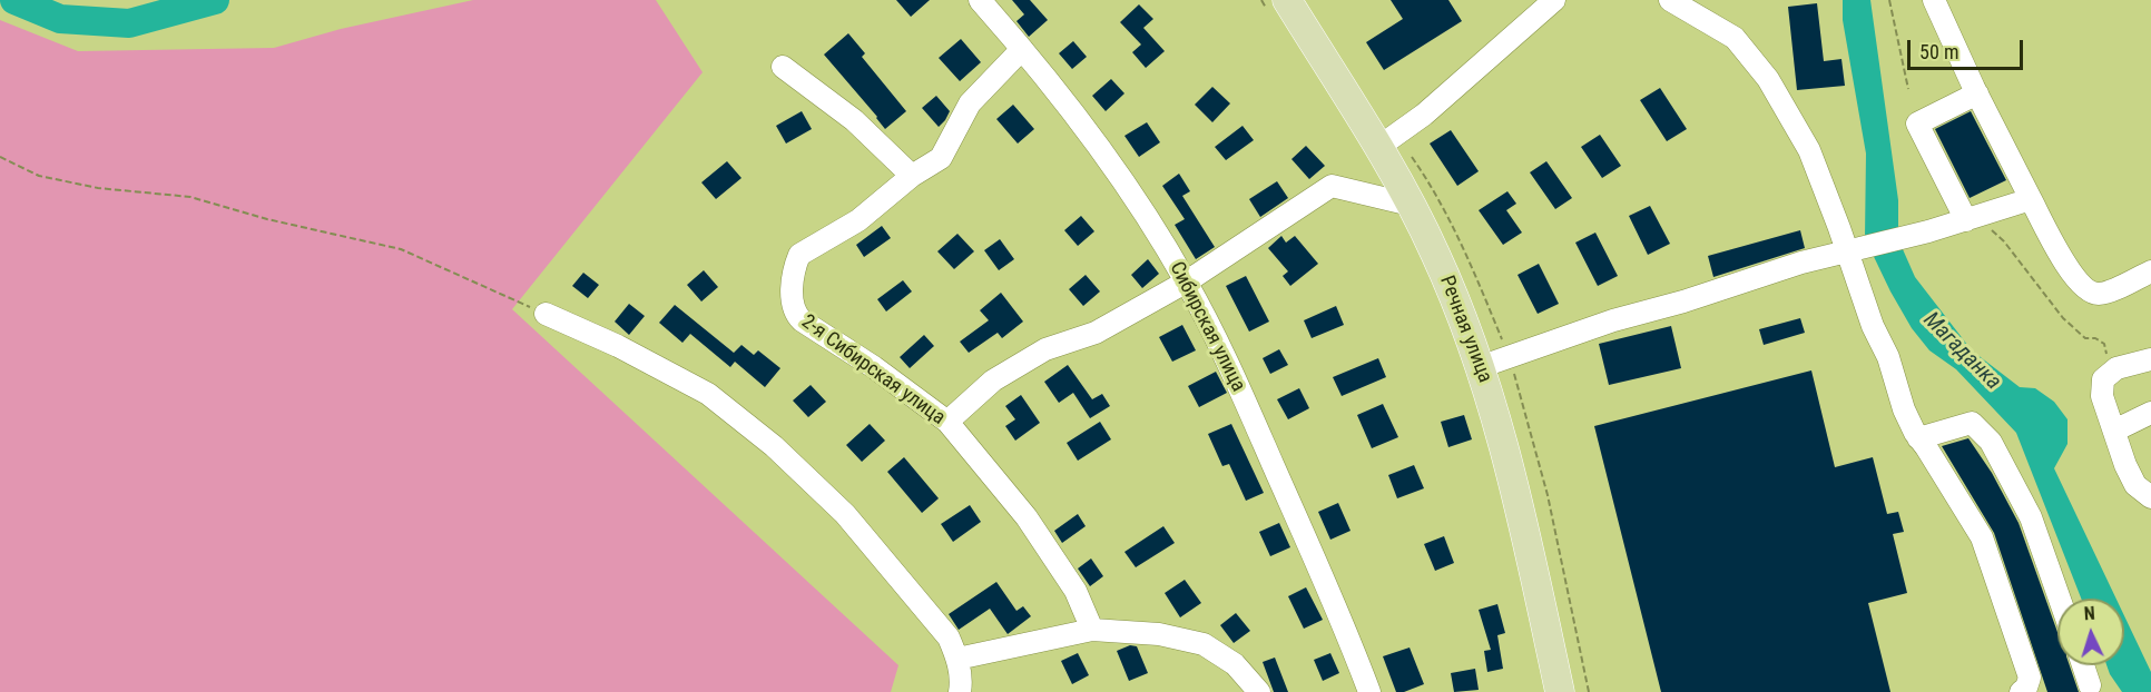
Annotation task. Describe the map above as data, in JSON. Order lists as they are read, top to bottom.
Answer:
{
  "streets": {
    "main road": ["Речная улица"],
    "street": ["Сибирская улица", "2-я Сибирская улица"]
  },
  "crossings": [
    ["Сибирская улица", "2-я Сибирская улица"]
  ],
  "water": ["Магаданка"],
  "scale_bar": "50 m",
  "north": "top"
}
